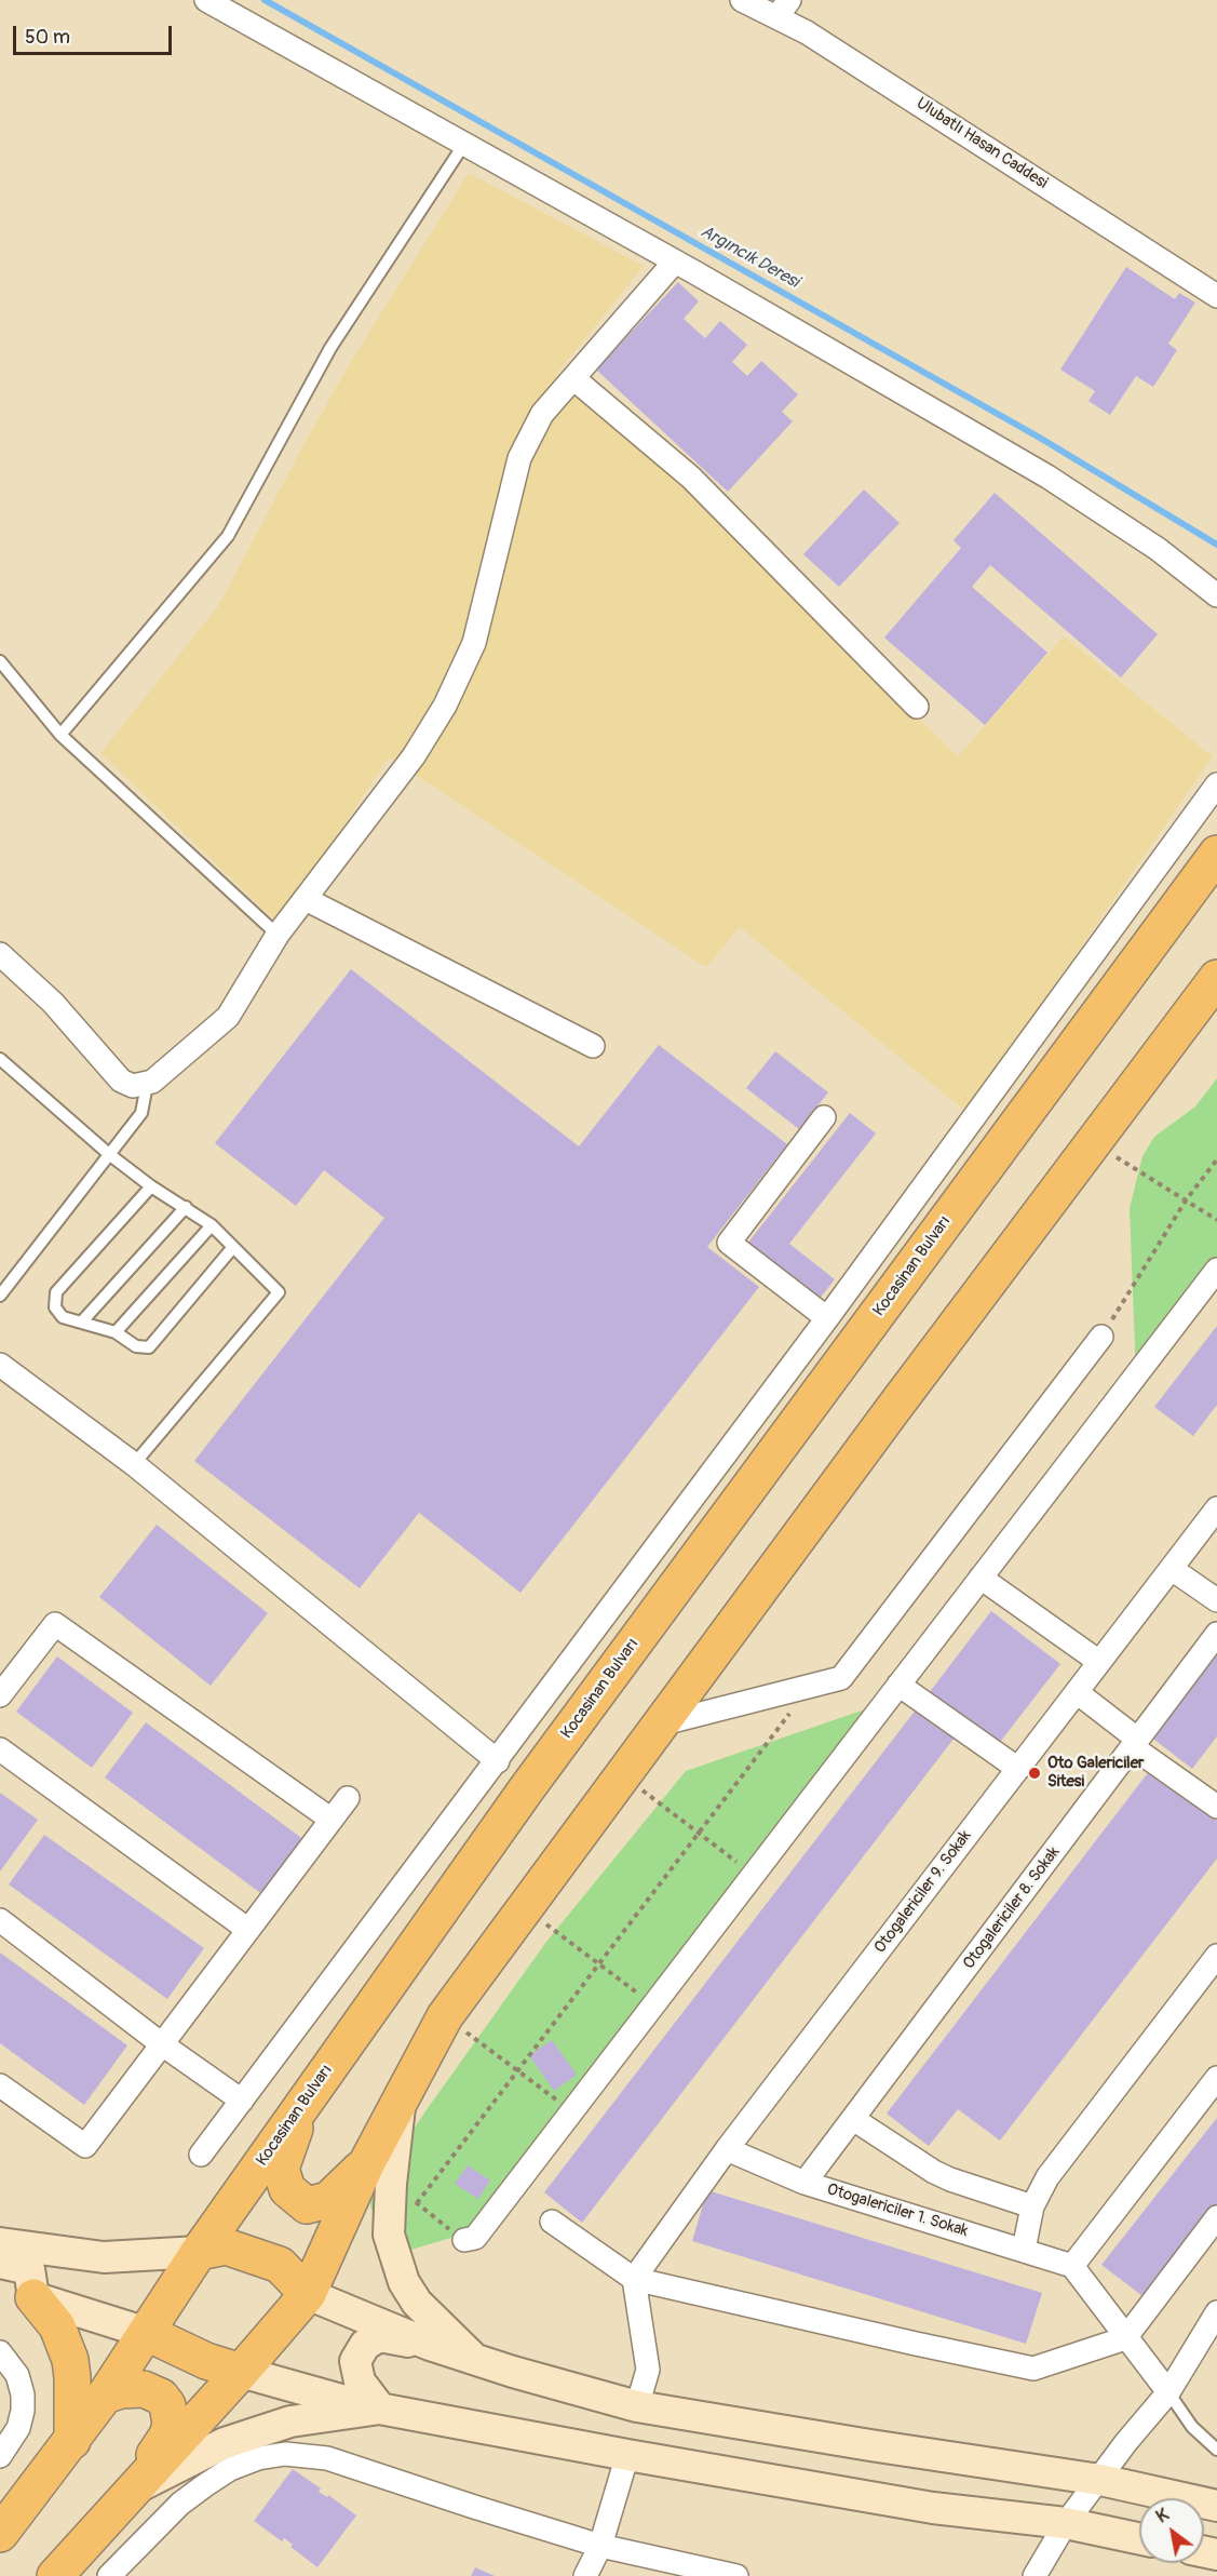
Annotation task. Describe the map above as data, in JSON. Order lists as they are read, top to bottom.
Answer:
{
  "streets": {
    "highway": ["Kocasinan Bulvarı"],
    "street": [
      "Ulubatlı Hasan Caddesi",
      "Otogalericiler 9. Sokak",
      "Otogalericiler 8. Sokak",
      "Otogalericiler 1. Sokak"
    ]
  },
  "crossings": [
    ["Otogalericiler 9. Sokak", "Otogalericiler 1. Sokak"],
    ["Otogalericiler 8. Sokak", "Otogalericiler 1. Sokak"]
  ],
  "water": ["Argıncık Deresi"],
  "places": ["Oto Galericiler Sitesi"],
  "scale_bar": "50 m",
  "north": "top left"
}
